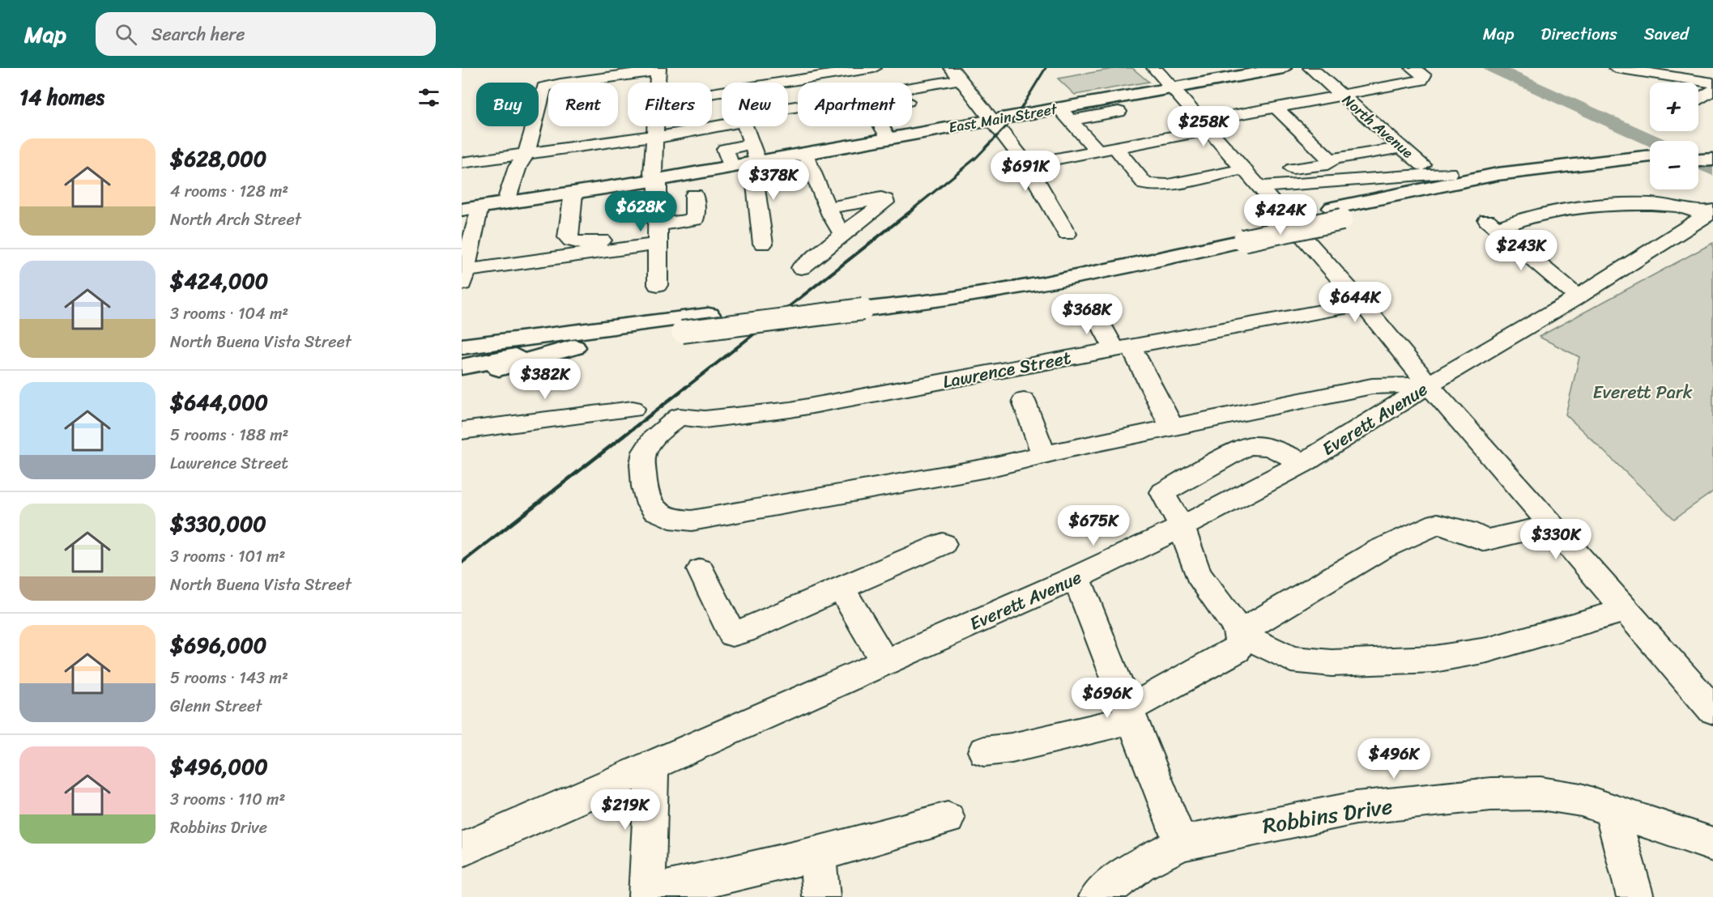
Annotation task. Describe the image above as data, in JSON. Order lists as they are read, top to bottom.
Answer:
{
  "streets": {
    "main road": ["East Main Street"],
    "street": [
      "North Avenue",
      "Lawrence Street",
      "Everett Avenue",
      "Robbins Drive"
    ]
  },
  "parks": ["Everett Park"],
  "page": {
    "header": "Map",
    "search": "Search here",
    "nav": ["Map", "Directions", "Saved"],
    "heading": "14 homes",
    "map_buttons": ["+", "−"],
    "chip": [
      "Buy",
      "Rent",
      "Filters",
      "New",
      "Apartment"
    ],
    "price": [
      "$258K",
      "$691K",
      "$378K",
      "$628K",
      "$424K",
      "$243K",
      "$644K",
      "$368K",
      "$382K",
      "$675K",
      "$330K",
      "$696K",
      "$496K",
      "$219K"
    ],
    "list": [
      {
        "name": "$628,000",
        "note": "4 rooms · 128 m² · North Arch Street"
      },
      {
        "name": "$424,000",
        "note": "3 rooms · 104 m² · North Buena Vista Street"
      },
      {
        "name": "$644,000",
        "note": "5 rooms · 188 m² · Lawrence Street"
      },
      {
        "name": "$330,000",
        "note": "3 rooms · 101 m² · North Buena Vista Street"
      },
      {
        "name": "$696,000",
        "note": "5 rooms · 143 m² · Glenn Street"
      },
      {
        "name": "$496,000",
        "note": "3 rooms · 110 m² · Robbins Drive"
      }
    ]
  }
}
